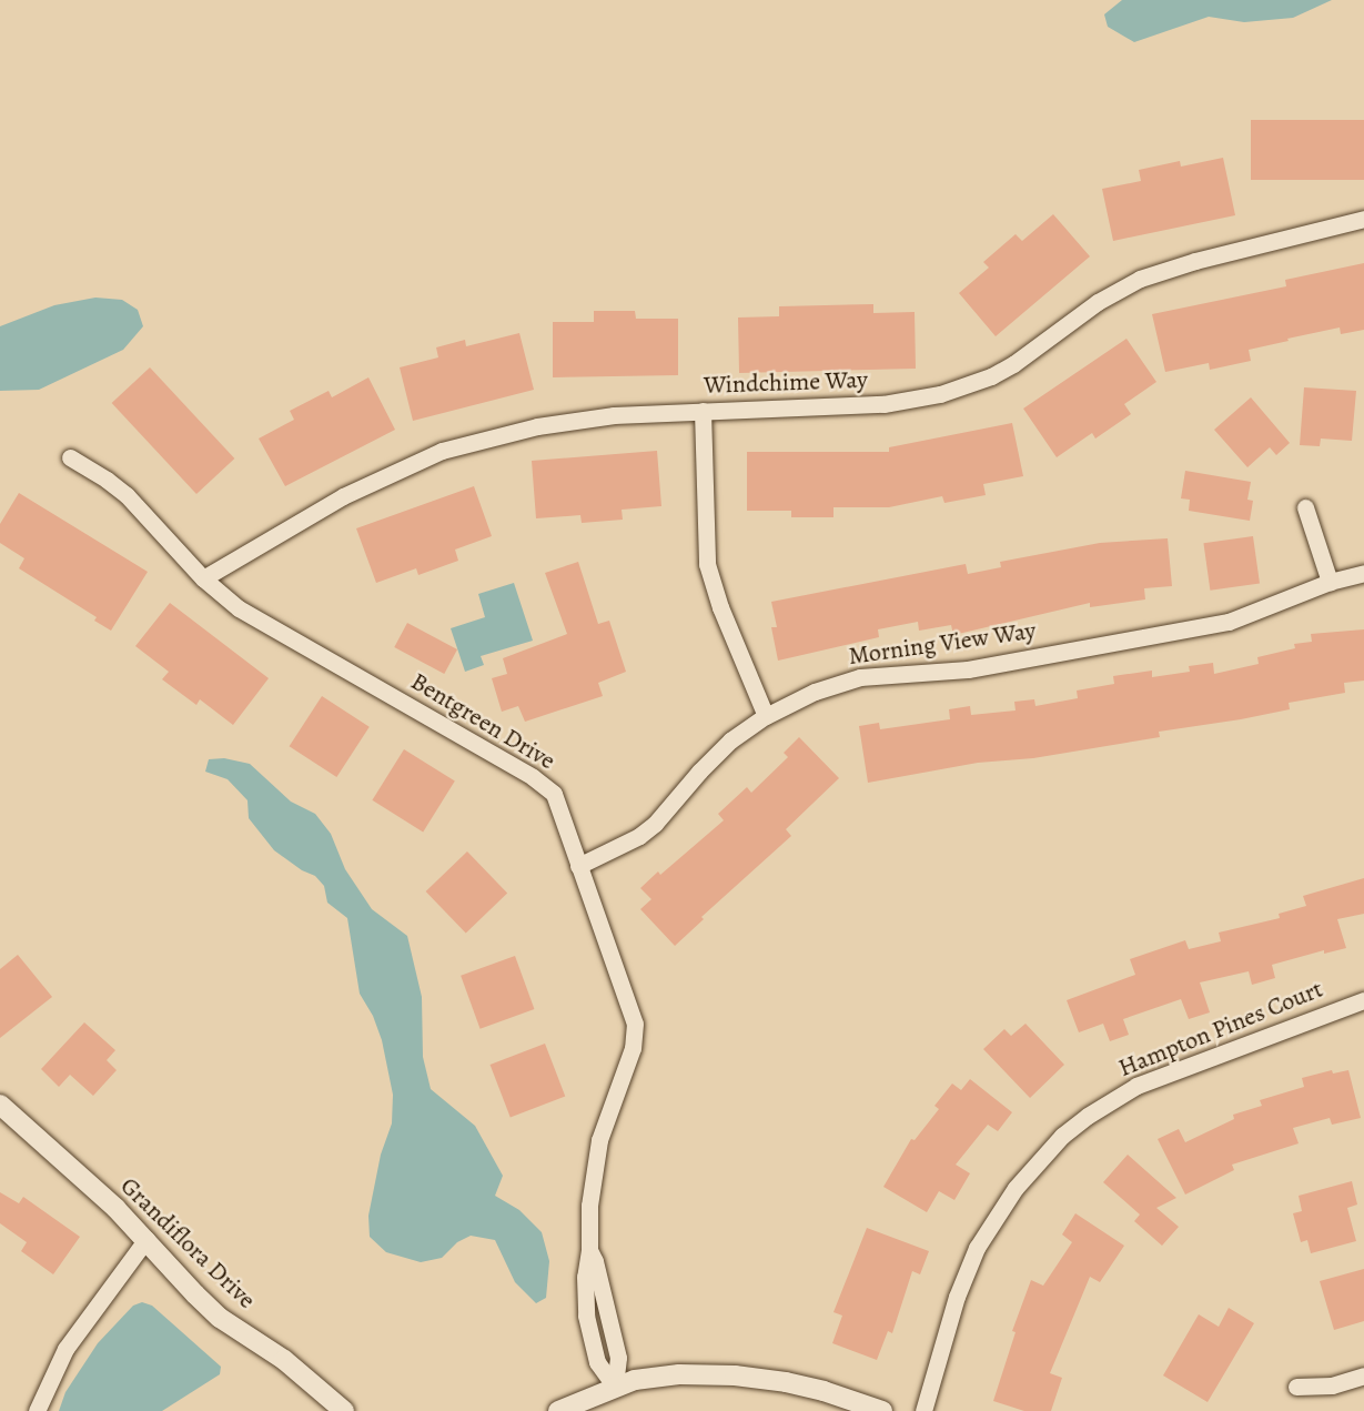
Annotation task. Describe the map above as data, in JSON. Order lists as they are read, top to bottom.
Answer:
{
  "streets": {
    "street": [
      "Windchime Way",
      "Morning View Way",
      "Bentgreen Drive",
      "Hampton Pines Court",
      "Grandiflora Drive"
    ]
  },
  "crossings": [
    ["Windchime Way", "Bentgreen Drive"],
    ["Morning View Way", "Bentgreen Drive"]
  ]
}
